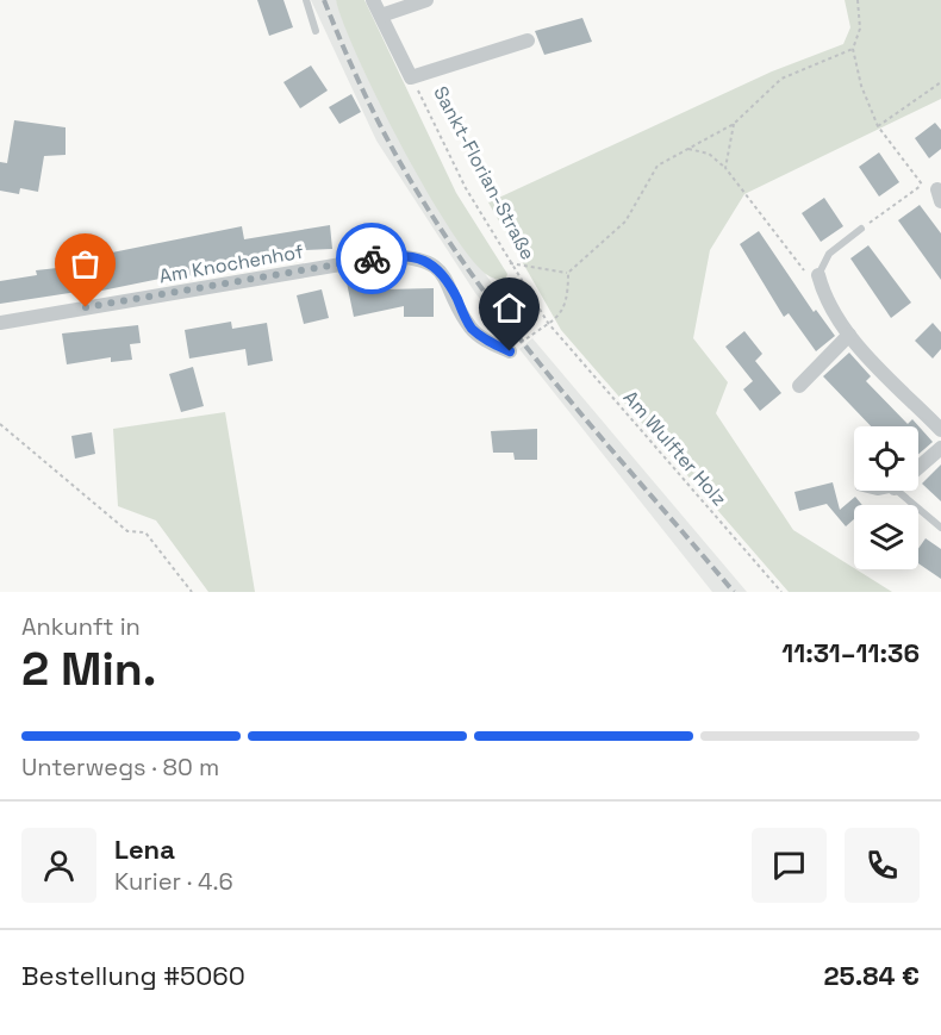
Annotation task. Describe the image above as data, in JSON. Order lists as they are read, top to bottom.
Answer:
{
  "streets": {
    "street": ["Sankt-Florian-Straße", "Am Knochenhof"],
    "path": ["Am Wulfter Holz"]
  },
  "crossings": [
    ["Sankt-Florian-Straße", "Am Wulfter Holz"]
  ],
  "page": {
    "heading": ["2 Min.", "Ankunft in", "11:31–11:36"],
    "panel": [
      "Lena",
      "Kurier · 4.6",
      "Bestellung #5060",
      "25.84 €"
    ],
    "bar": "Unterwegs · 80 m"
  }
}
